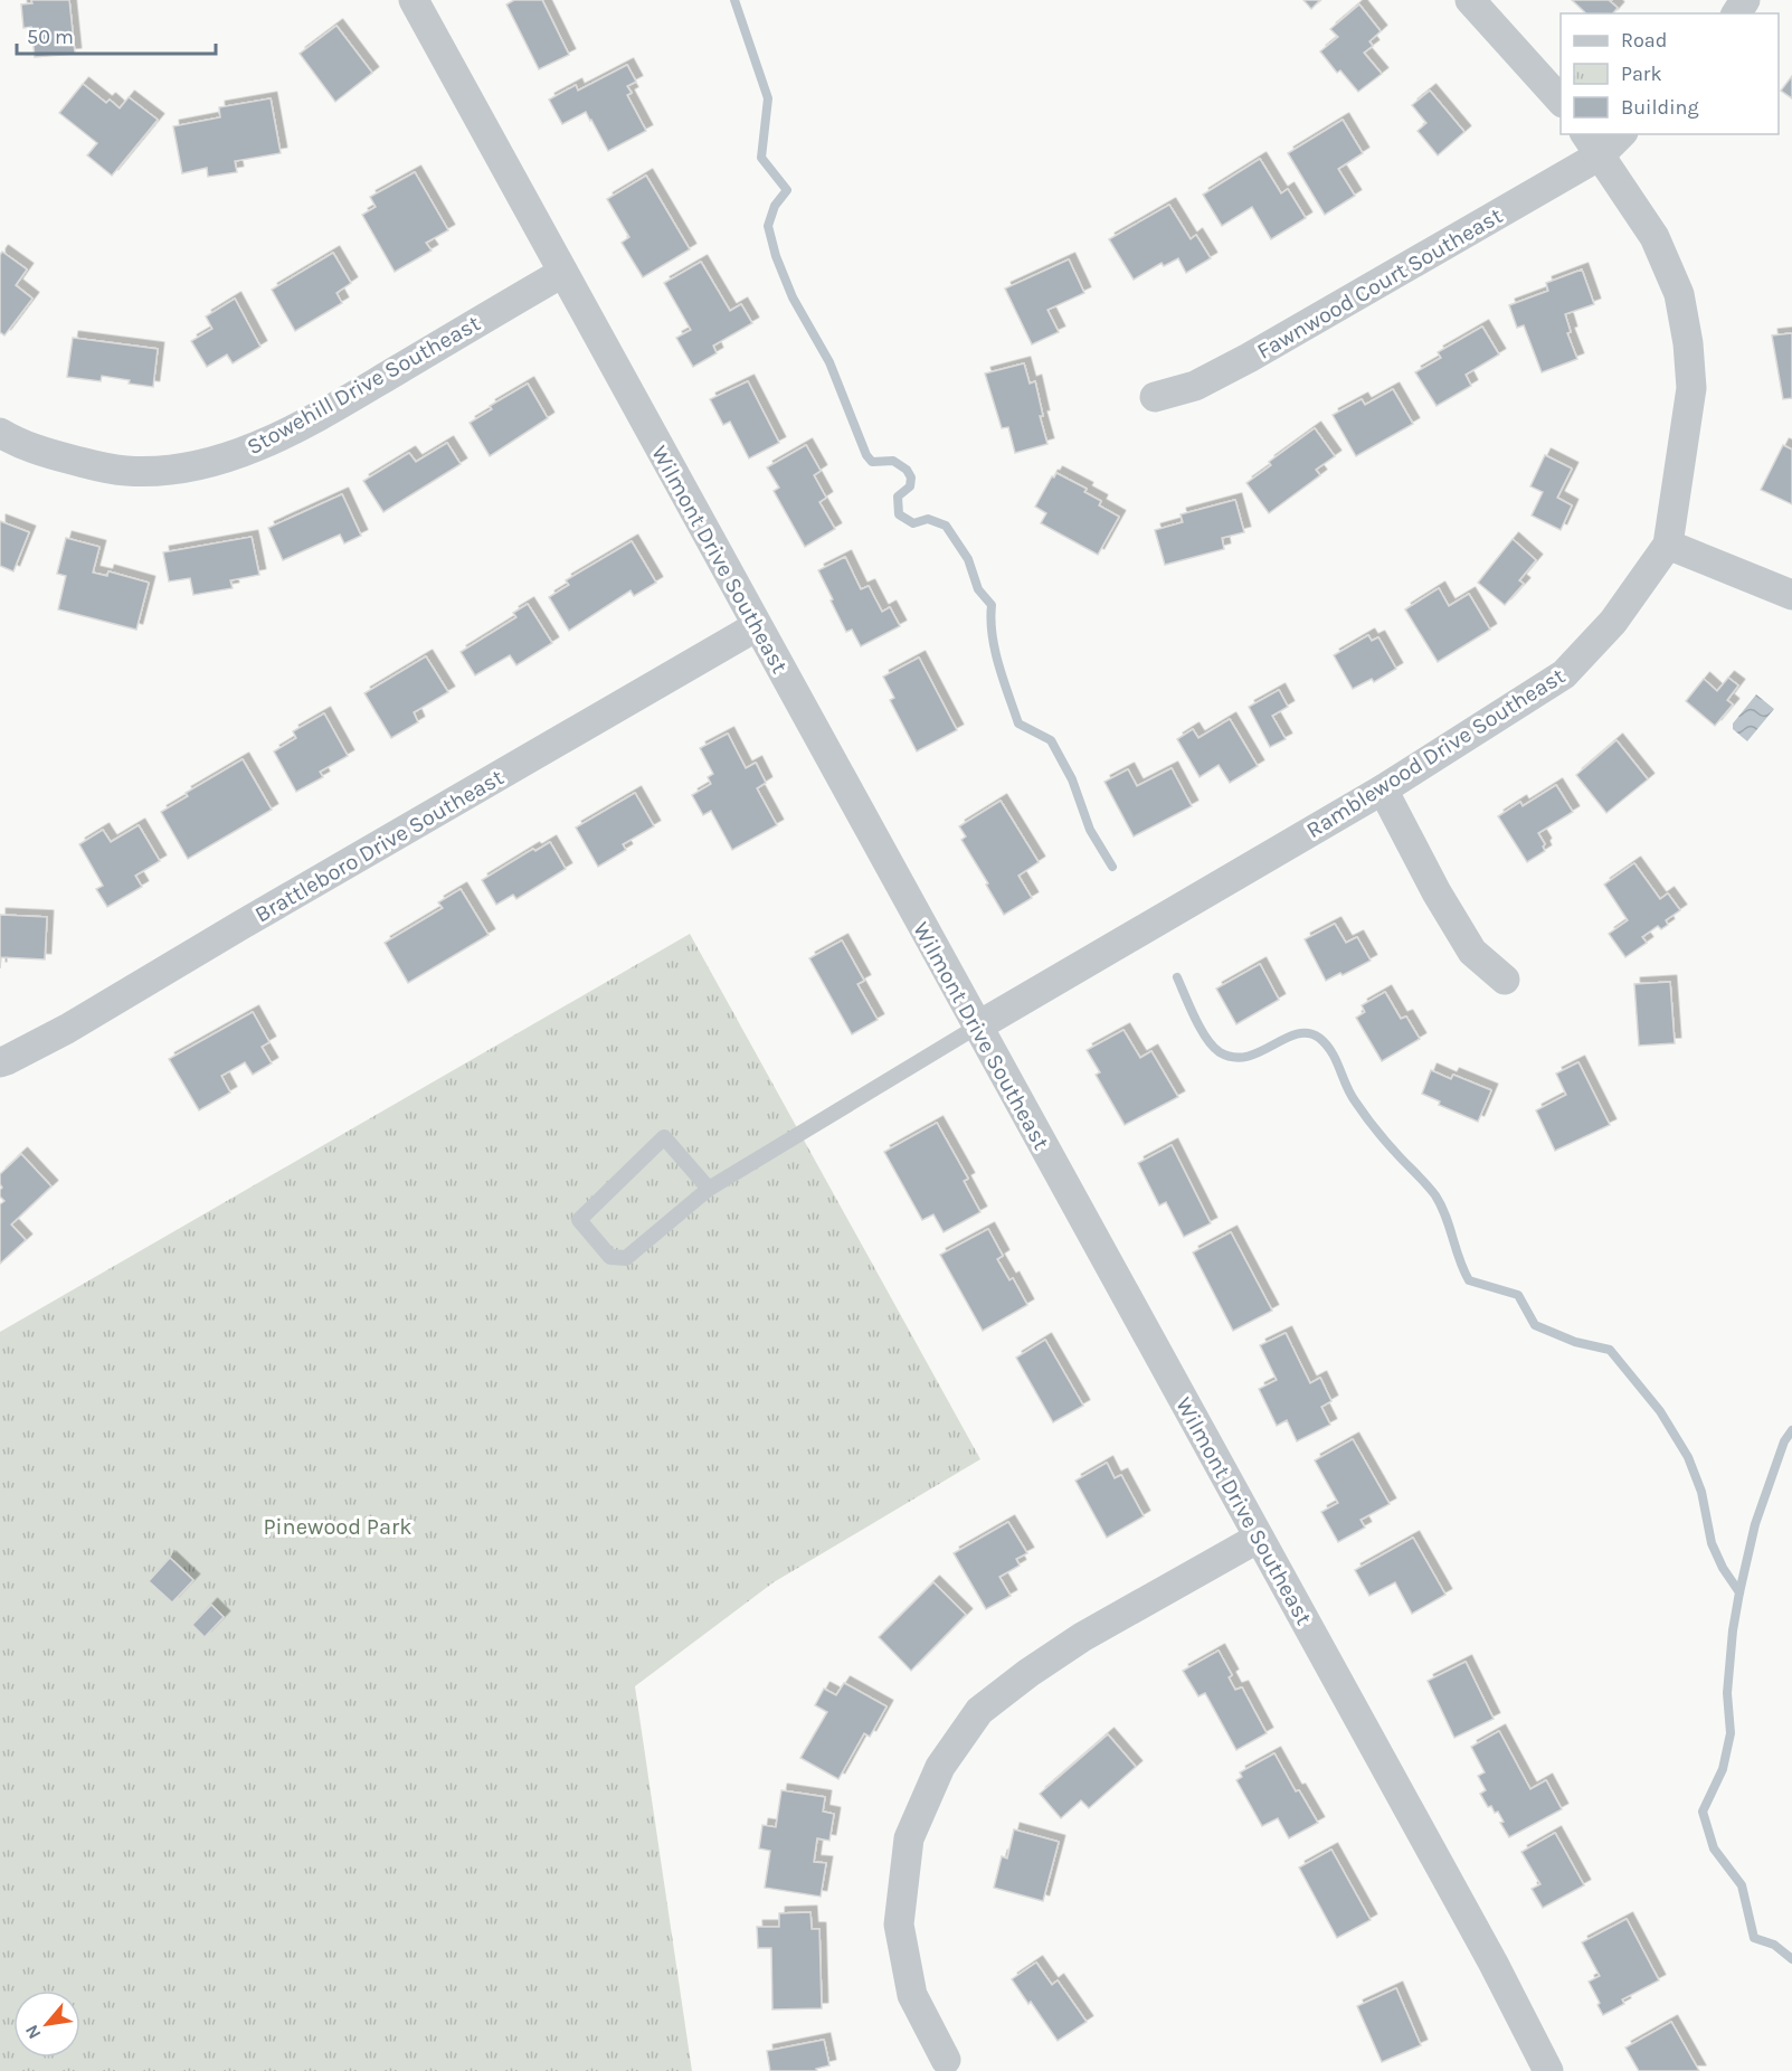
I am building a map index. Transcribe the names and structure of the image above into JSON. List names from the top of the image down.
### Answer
{
  "streets": {
    "street": [
      "Fawnwood Court Southeast",
      "Stowehill Drive Southeast",
      "Wilmont Drive Southeast",
      "Ramblewood Drive Southeast",
      "Brattleboro Drive Southeast"
    ]
  },
  "crossings": [
    ["Fawnwood Court Southeast", "Ramblewood Drive Southeast"],
    ["Stowehill Drive Southeast", "Wilmont Drive Southeast"],
    ["Wilmont Drive Southeast", "Ramblewood Drive Southeast"],
    ["Wilmont Drive Southeast", "Brattleboro Drive Southeast"]
  ],
  "parks": ["Pinewood Park"],
  "legend": ["Road", "Park", "Building"],
  "scale_bar": "50 m",
  "north": "bottom left"
}
